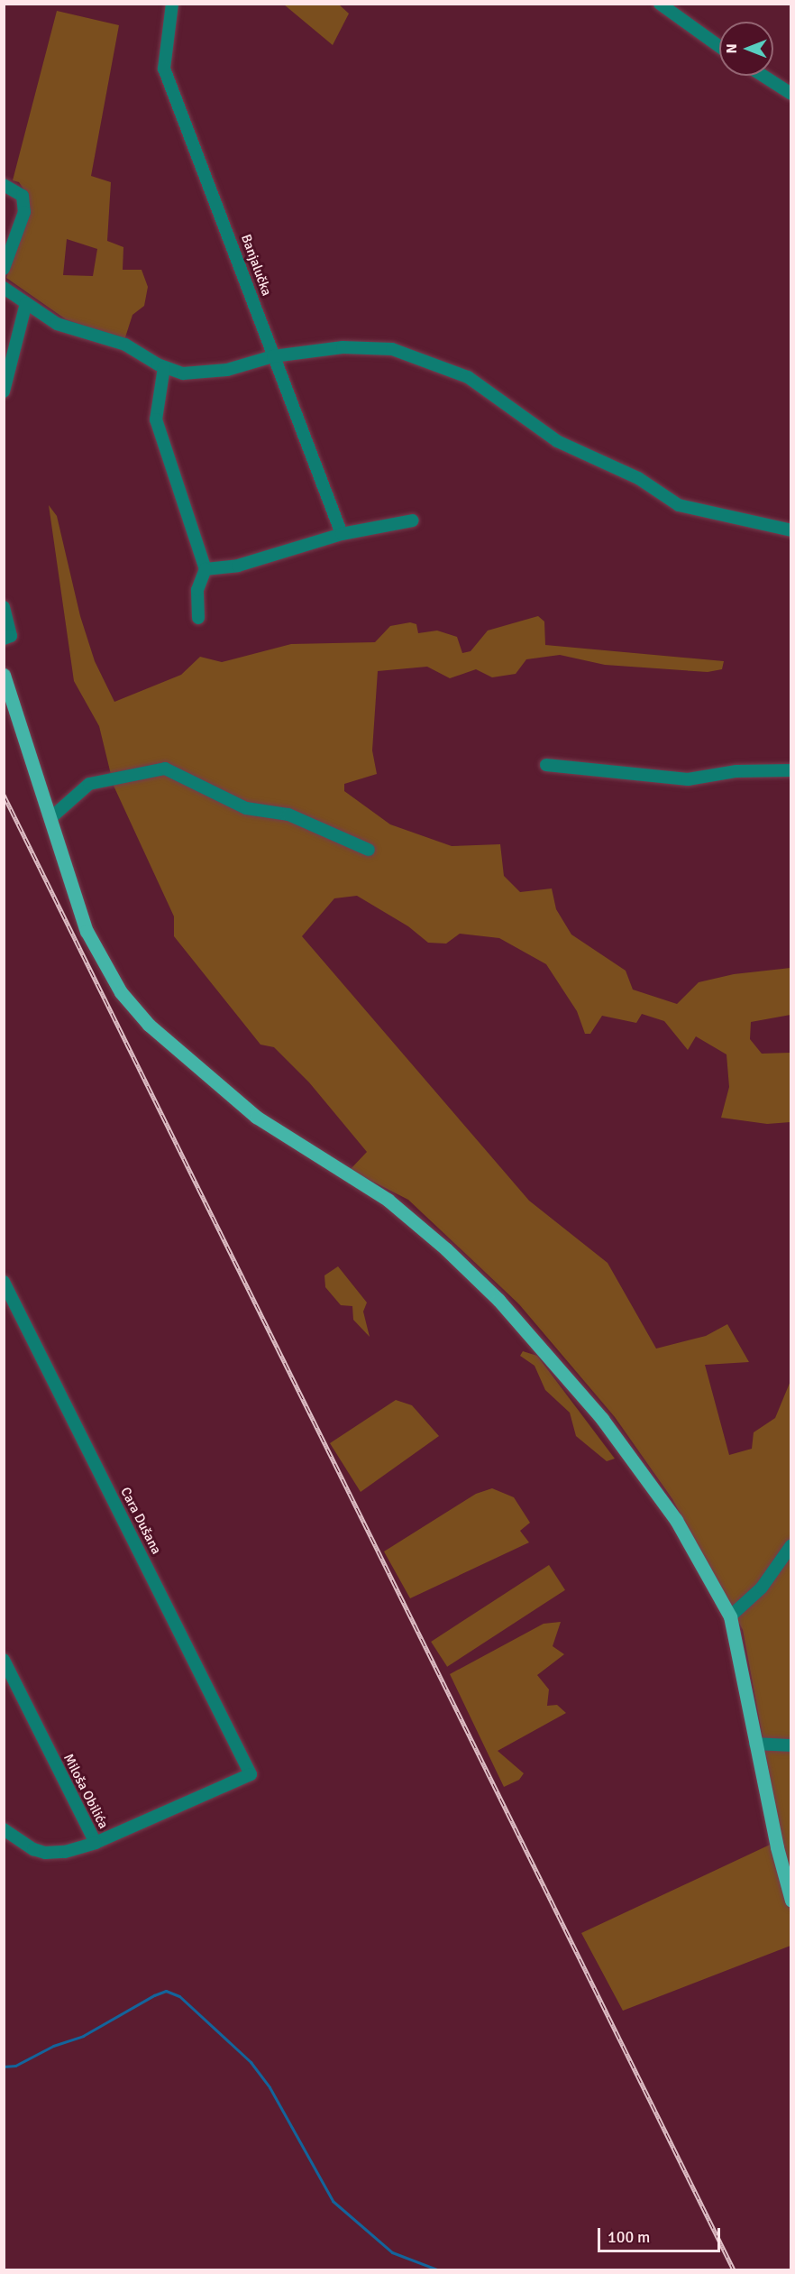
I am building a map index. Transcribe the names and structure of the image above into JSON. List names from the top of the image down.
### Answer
{
  "streets": {
    "street": ["Banjalučka", "Cara Dušana", "Miloša Obilića"]
  },
  "crossings": [
    ["Cara Dušana", "Miloša Obilića"]
  ],
  "scale_bar": "100 m",
  "north": "left"
}
